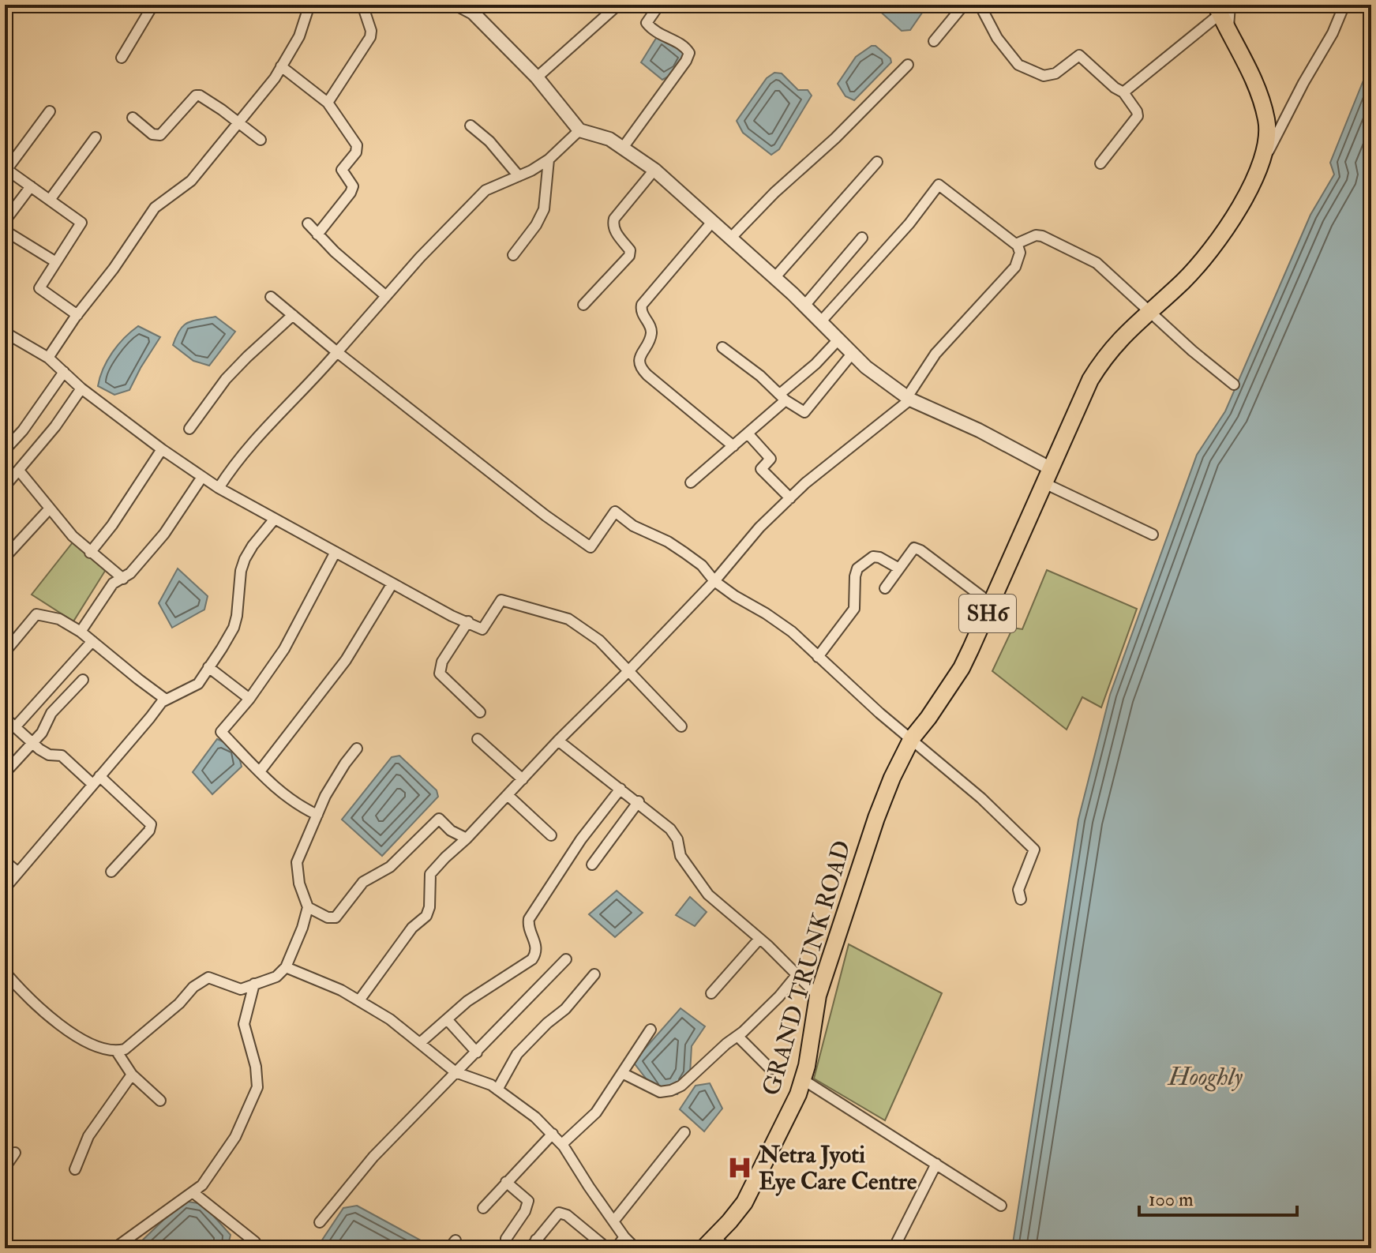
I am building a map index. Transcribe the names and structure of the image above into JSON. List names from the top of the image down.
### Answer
{
  "streets": {
    "main road": ["SH6", "GRAND TRUNK ROAD"]
  },
  "water": ["Hooghly"],
  "places": {
    "hospital": ["Netra Jyoti Eye Care Centre"]
  },
  "scale_bar": "100 m"
}
